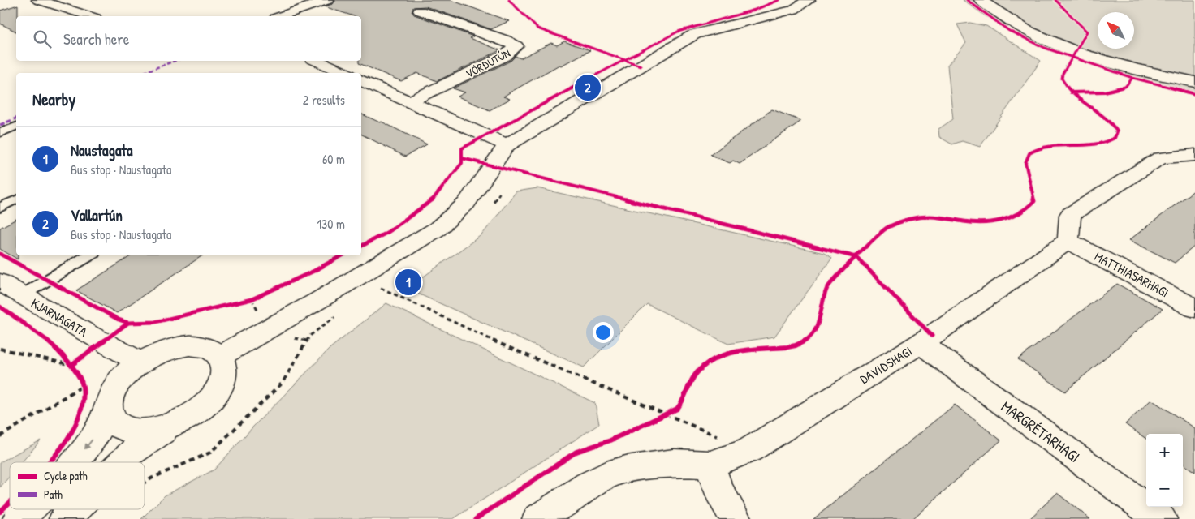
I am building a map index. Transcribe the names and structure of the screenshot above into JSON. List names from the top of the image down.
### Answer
{
  "streets": {
    "street": [
      "VÖRÐUTÚN",
      "MATTHIASARHAGI",
      "KJARNAGATA",
      "DAVIÐSHAGI",
      "MARGRÉTARHAGI"
    ]
  },
  "crossings": [
    ["MATTHIASARHAGI", "DAVIÐSHAGI"],
    ["DAVIÐSHAGI", "MARGRÉTARHAGI"]
  ],
  "legend": ["Cycle path", "Path"],
  "north": "top left",
  "page": {
    "search": "Search here",
    "pins": ["2", "1"],
    "heading": ["Nearby", "2 results"],
    "list": [
      {
        "mark": "1",
        "name": "Naustagata",
        "note": "Bus stop · Naustagata",
        "value": "60 m"
      },
      {
        "mark": "2",
        "name": "Vallartún",
        "note": "Bus stop · Naustagata",
        "value": "130 m"
      }
    ],
    "map_buttons": ["+", "−"]
  }
}
